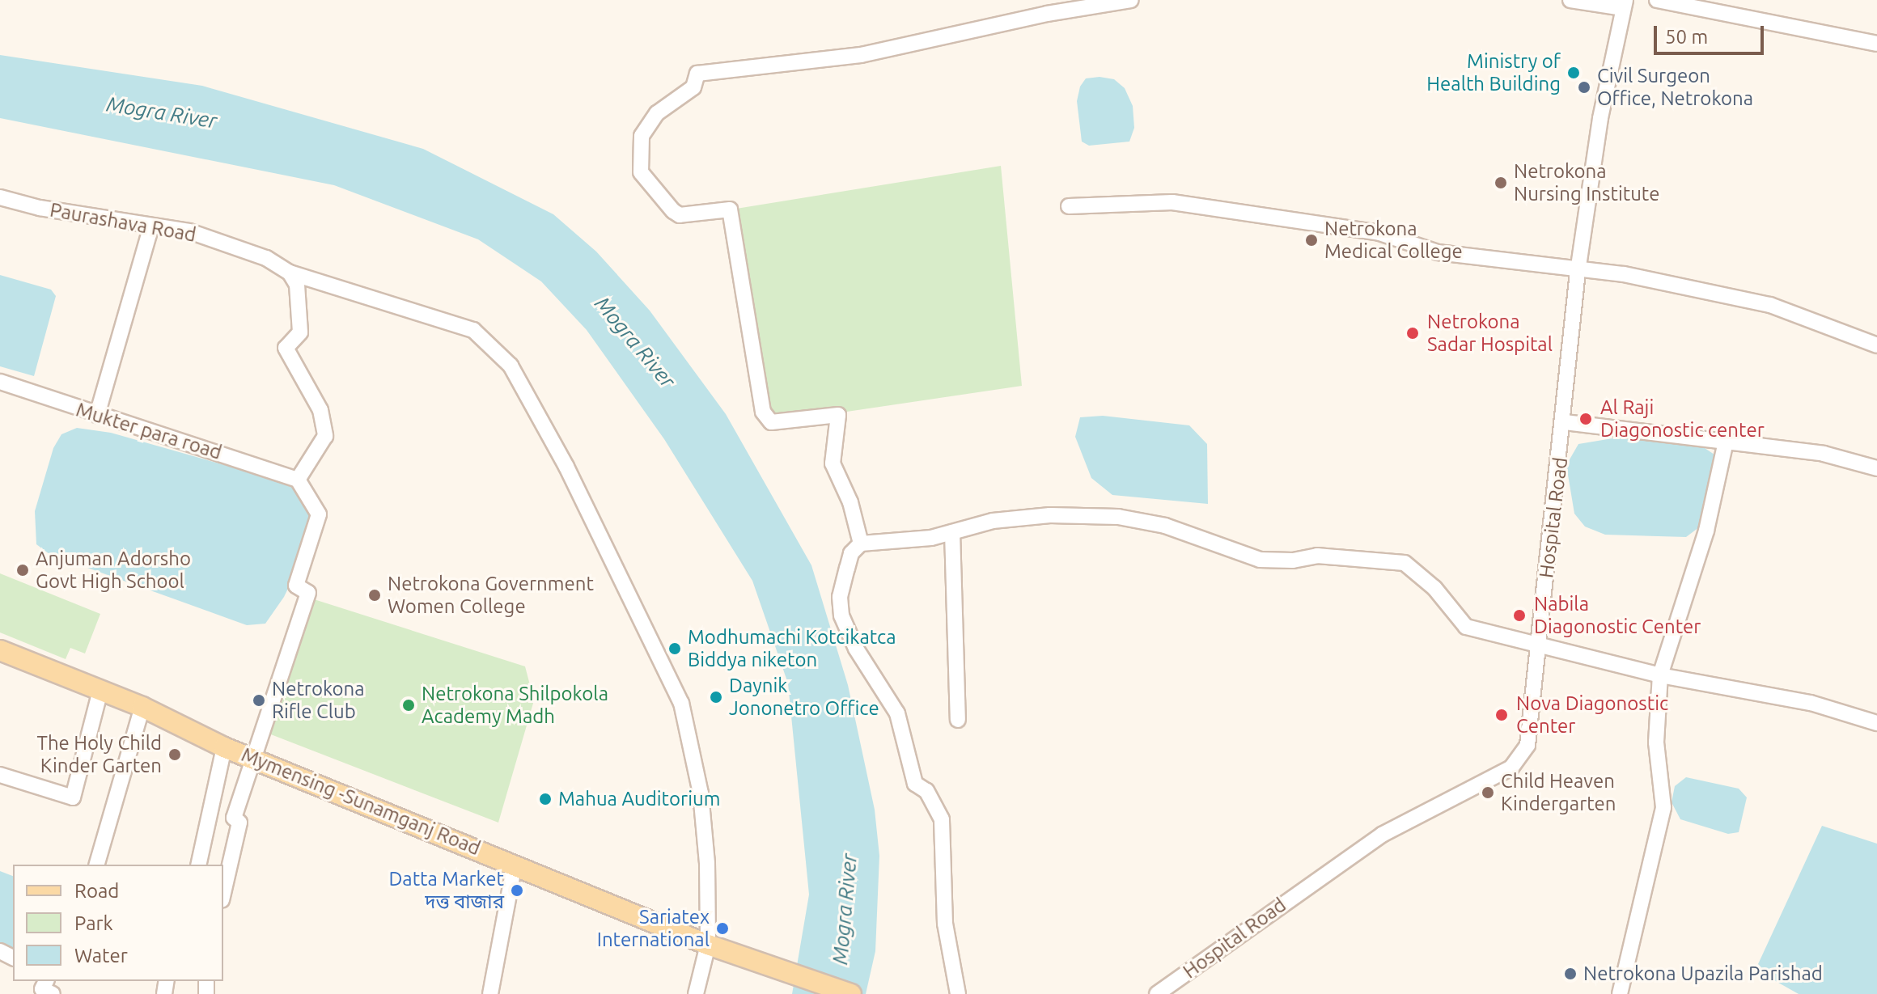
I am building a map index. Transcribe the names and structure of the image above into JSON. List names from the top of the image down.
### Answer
{
  "streets": {
    "main road": ["Mymensing -Sunamganj Road"],
    "street": ["Paurashava Road", "Mukter para road", "Hospital Road"]
  },
  "crossings": [
    ["Paurashava Road", "Mymensing -Sunamganj Road"]
  ],
  "water": ["Mogra River"],
  "places": [
    "Ministry of Health Building",
    "Civil Surgeon Office, Netrokona",
    "Netrokona Nursing Institute",
    "Netrokona Medical College",
    "Netrokona Sadar Hospital",
    "Al Raji Diagonostic center",
    "Anjuman Adorsho Govt High School",
    "Netrokona Government Women College",
    "Nabila Diagonostic Center",
    "Modhumachi Kotcikatca Biddya niketon",
    "Daynik Jononetro Office",
    "Netrokona Rifle Club",
    "Netrokona Shilpokola Academy Madh",
    "Nova Diagonostic Center",
    "The Holy Child Kinder Garten",
    "Child Heaven Kindergarten",
    "Mahua Auditorium",
    "Datta Market দত্ত বাজার",
    "Sariatex International",
    "Netrokona Upazila Parishad"
  ],
  "legend": ["Road", "Park", "Water"],
  "scale_bar": "50 m"
}
